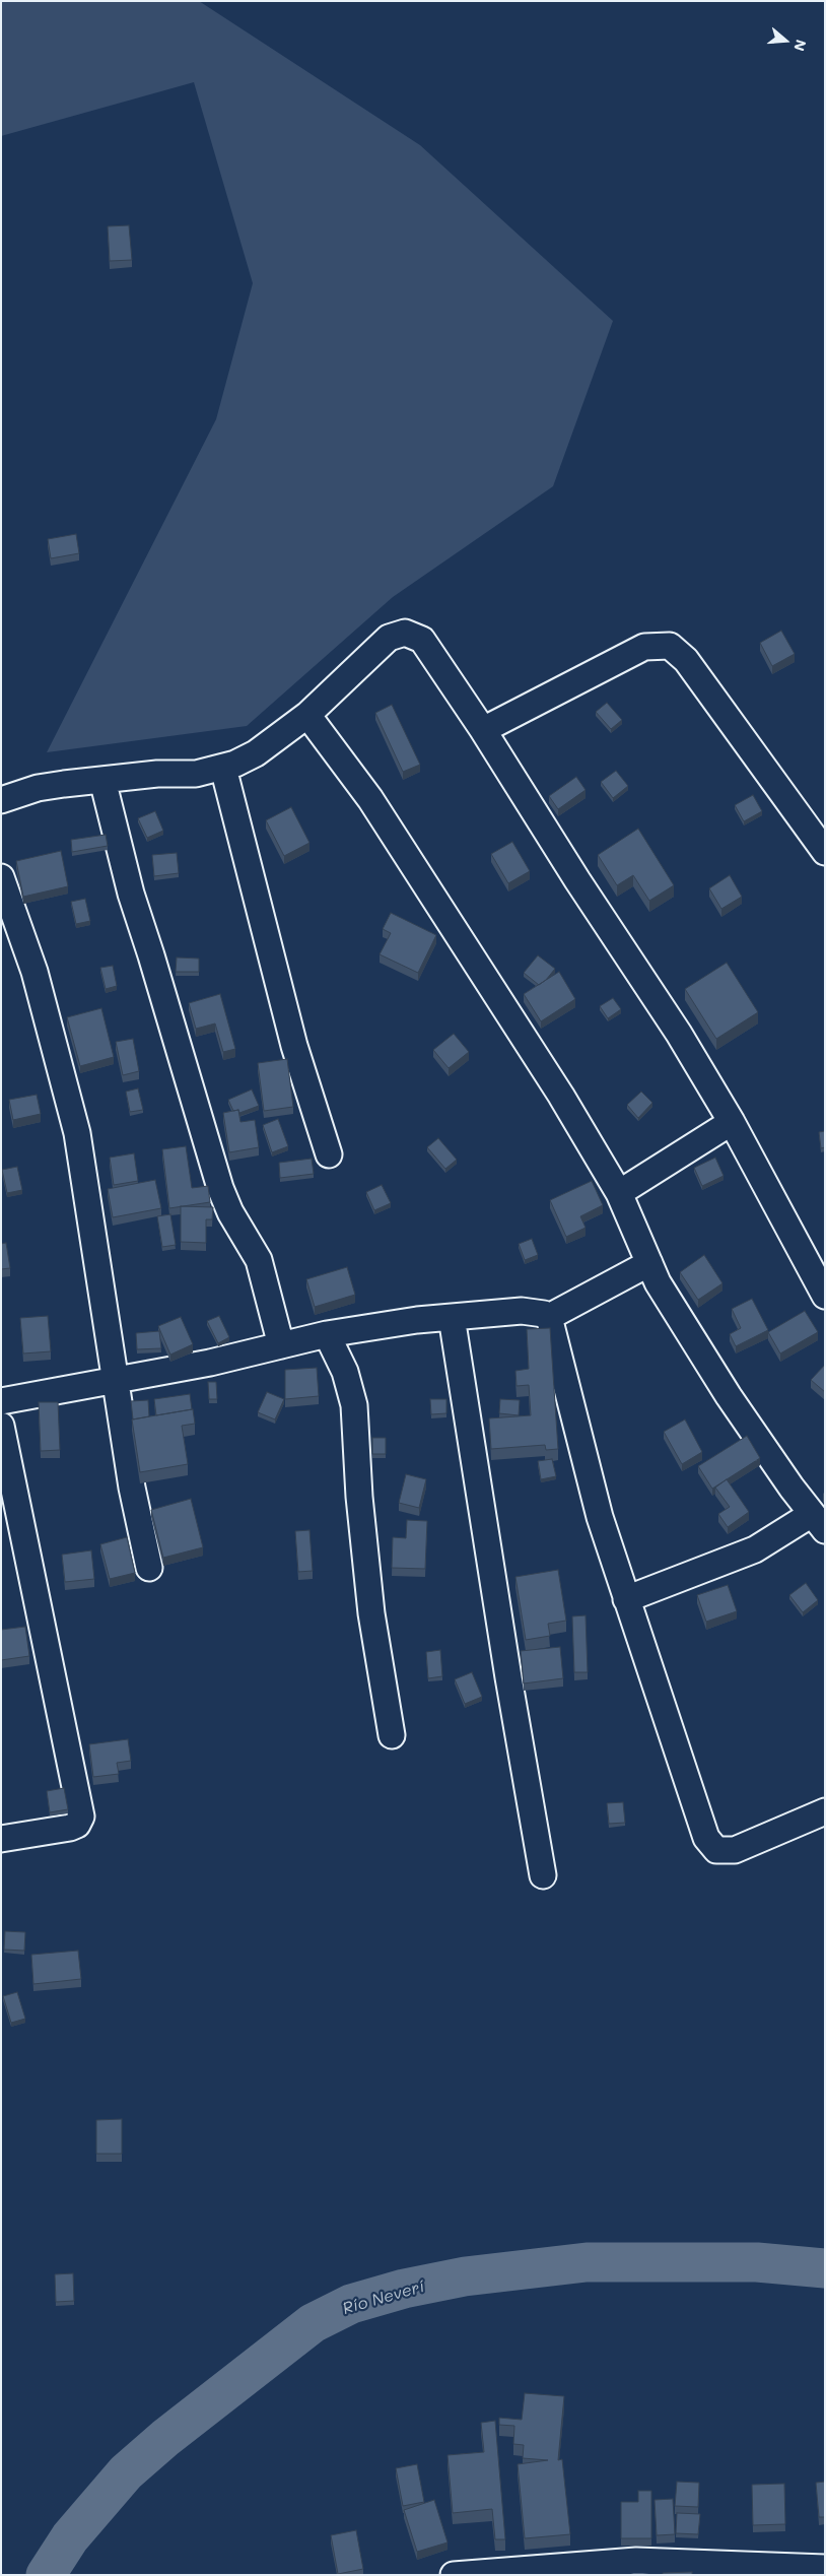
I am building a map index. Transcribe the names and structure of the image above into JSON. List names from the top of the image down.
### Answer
{
  "water": ["Río Neverí"],
  "north": "right"
}
